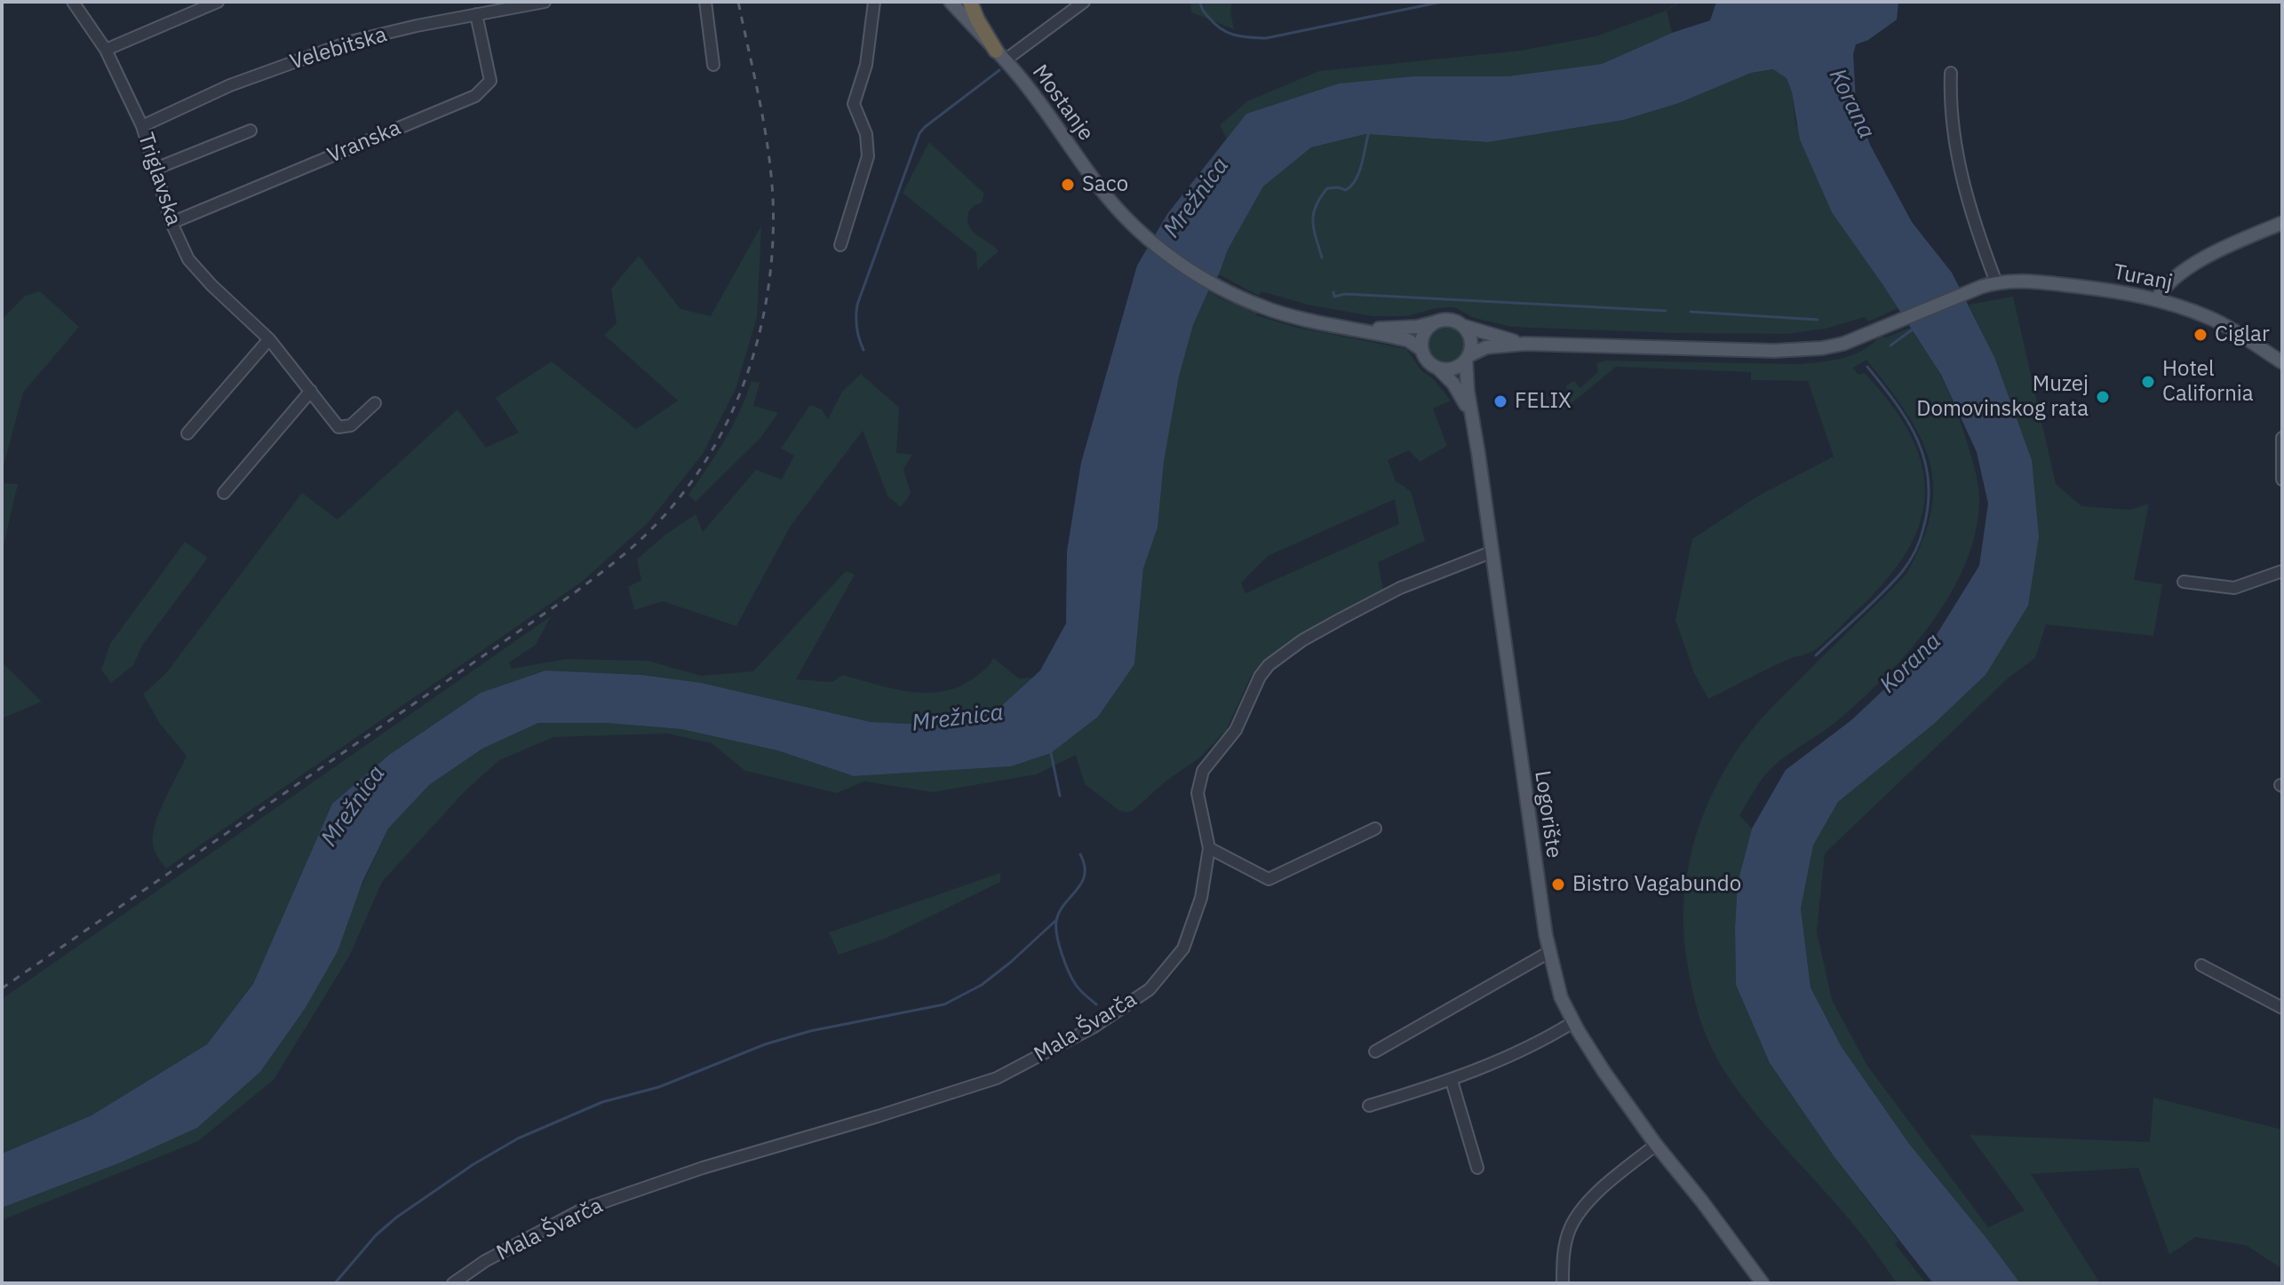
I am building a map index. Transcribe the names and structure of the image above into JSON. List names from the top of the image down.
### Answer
{
  "streets": {
    "main road": ["Mostanje", "Turanj", "Logorište"],
    "street": [
      "Velebitska",
      "Vranska",
      "Triglavska",
      "Mala Švarča"
    ]
  },
  "crossings": [
    ["Velebitska", "Vranska"],
    ["Velebitska", "Triglavska"],
    ["Vranska", "Triglavska"],
    ["Logorište", "Mala Švarča"]
  ],
  "water": ["Korana", "Mrežnica"],
  "places": [
    "Saco",
    "Ciglar",
    "Hotel California",
    "Muzej Domovinskog rata",
    "FELIX",
    "Bistro Vagabundo"
  ]
}
